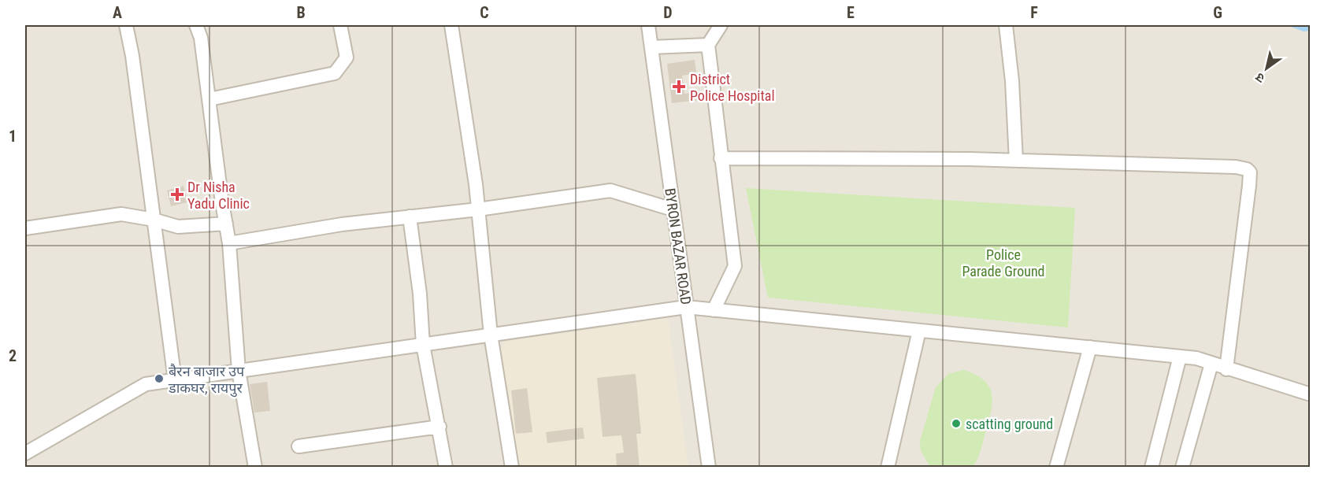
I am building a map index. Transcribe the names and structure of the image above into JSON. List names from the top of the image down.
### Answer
{
  "streets": {
    "street": ["BYRON BAZAR ROAD"]
  },
  "parks": ["Police Parade Ground"],
  "places": {
    "health": ["District Police Hospital", "Dr Nisha Yadu Clinic"],
    "other": ["बैरन बाजार उप डाकघर, रायपुर", "scatting ground"]
  },
  "north": "bottom left",
  "grid": {
    "columns": [
      "A",
      "B",
      "C",
      "D",
      "E",
      "F",
      "G"
    ],
    "rows": ["1", "2"]
  }
}
